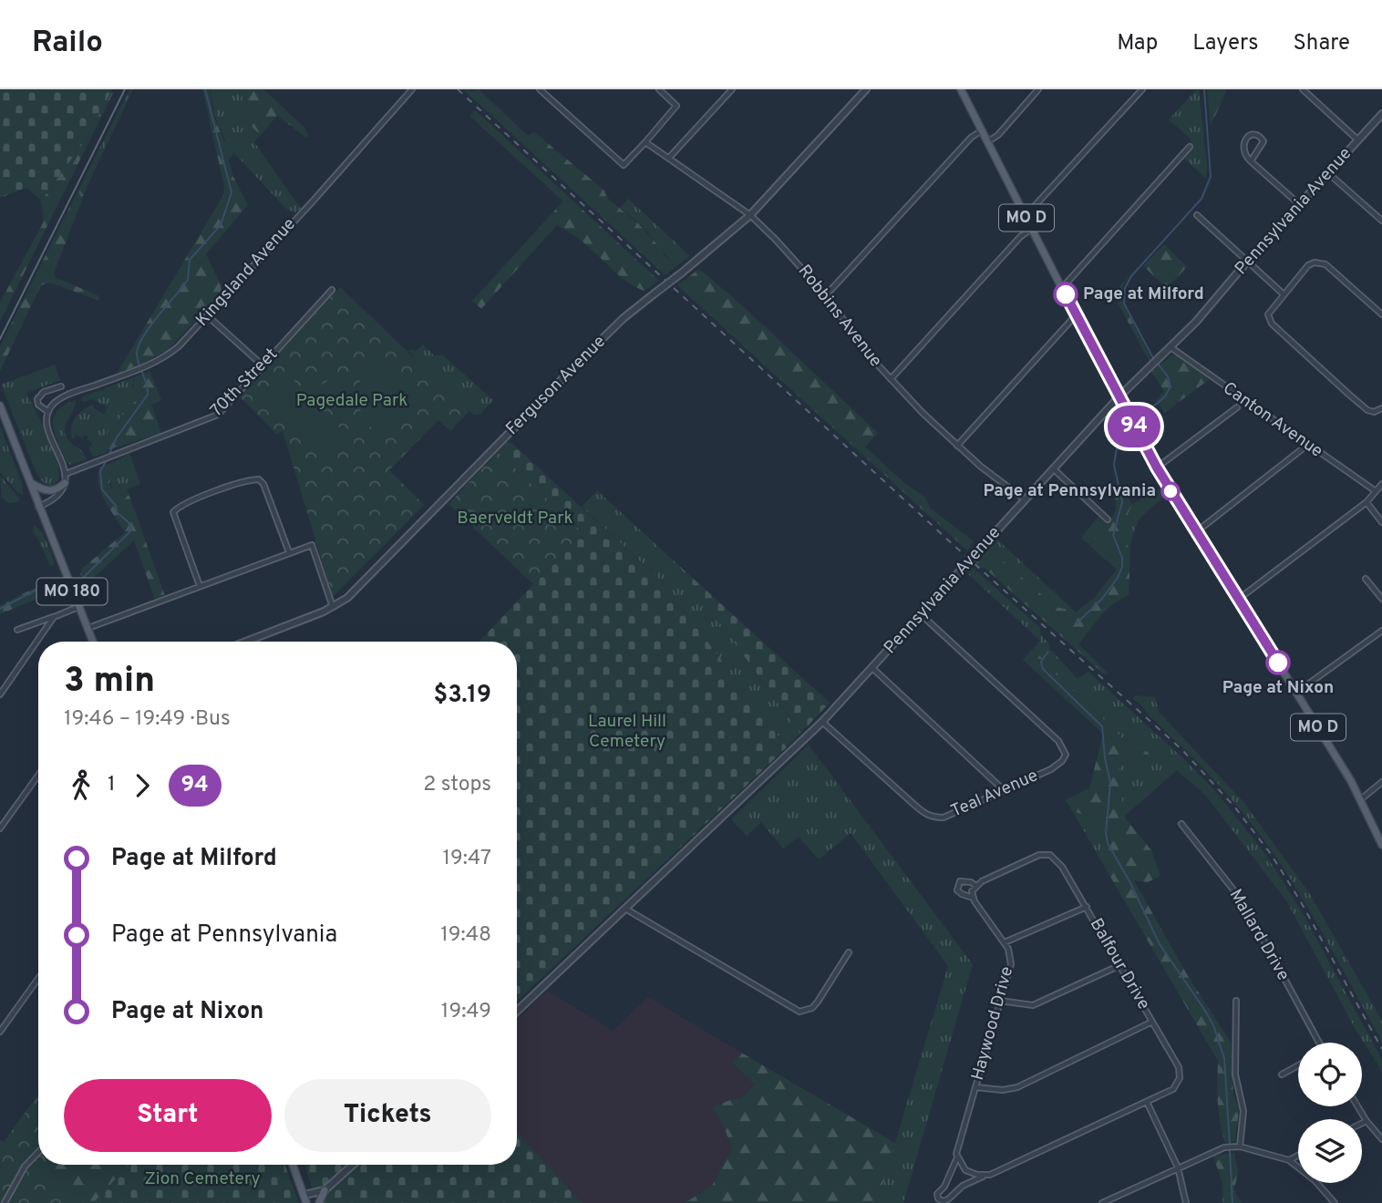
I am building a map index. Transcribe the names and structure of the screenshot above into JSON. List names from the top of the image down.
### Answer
{
  "streets": {
    "main road": ["MO D", "MO 180"],
    "street": [
      "Pennsylvania Avenue",
      "Kingsland Avenue",
      "Robbins Avenue",
      "70th Street",
      "Ferguson Avenue",
      "Canton Avenue",
      "Teal Avenue",
      "Mallard Drive",
      "Balfour Drive",
      "Haywood Drive"
    ]
  },
  "crossings": [
    ["Pennsylvania Avenue", "MO D"],
    ["Pennsylvania Avenue", "Robbins Avenue"],
    ["Pennsylvania Avenue", "Canton Avenue"],
    ["Pennsylvania Avenue", "Teal Avenue"],
    ["Robbins Avenue", "Ferguson Avenue"],
    ["Balfour Drive", "Haywood Drive"]
  ],
  "parks": [
    "Pagedale Park",
    "Baerveldt Park",
    "Laurel Hill Cemetery",
    "Zion Cemetery"
  ],
  "places": ["Page at Milford", "Page at Pennsylvania", "Page at Nixon"],
  "lines": ["bus line 94"],
  "page": {
    "header": "Railo",
    "nav": ["Map", "Layers", "Share"],
    "on_map": "94",
    "heading": ["3 min", "19:46 – 19:49 · Bus", "$3.19"],
    "legs": ["1", "94", "2 stops"],
    "list": [
      {
        "name": "Page at Milford",
        "value": "19:47"
      },
      {
        "name": "Page at Pennsylvania",
        "value": "19:48"
      },
      {
        "name": "Page at Nixon",
        "value": "19:49"
      }
    ],
    "buttons": ["Start", "Tickets"]
  }
}
